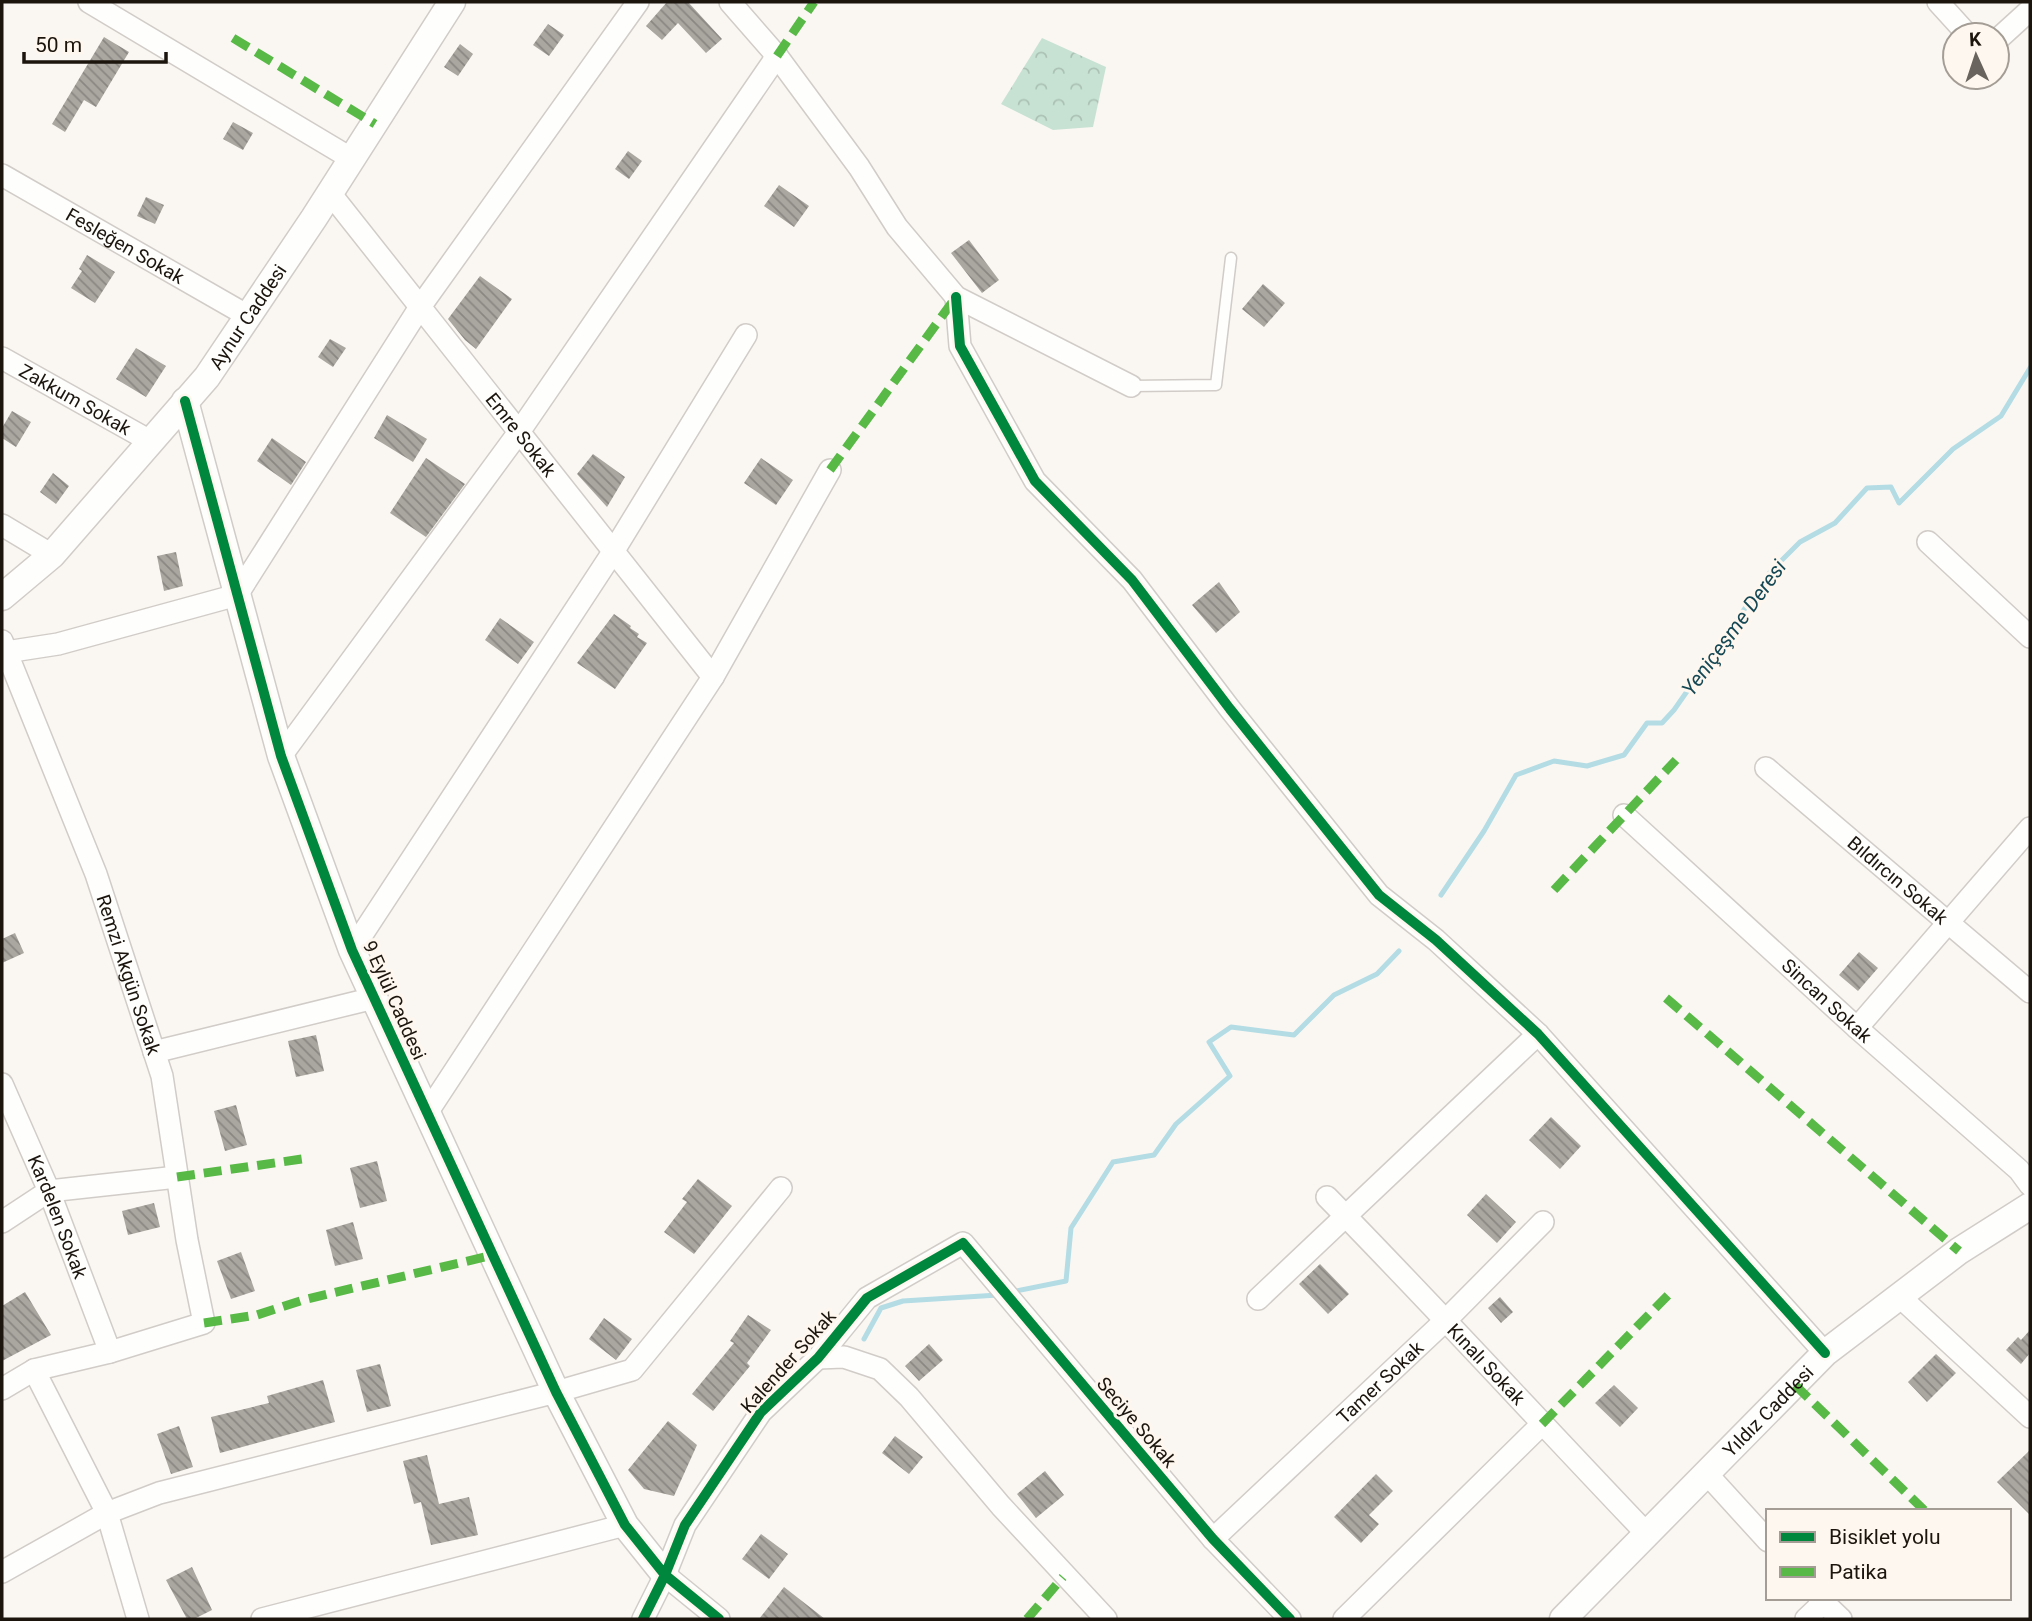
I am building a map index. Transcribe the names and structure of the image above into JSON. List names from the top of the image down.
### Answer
{
  "streets": {
    "street": [
      "Fesleğen Sokak",
      "Aynur Caddesi",
      "Zakkum Sokak",
      "Emre Sokak",
      "Bıldırcın Sokak",
      "Remzi Akgün Sokak",
      "9 Eylül Caddesi",
      "Sincan Sokak",
      "Kardelen Sokak",
      "Kalender Sokak",
      "Kınalı Sokak",
      "Tamer Sokak",
      "Yıldız Caddesi",
      "Seciye Sokak"
    ]
  },
  "crossings": [
    ["Fesleğen Sokak", "Aynur Caddesi"],
    ["Aynur Caddesi", "Zakkum Sokak"],
    ["Aynur Caddesi", "Emre Sokak"],
    ["Aynur Caddesi", "9 Eylül Caddesi"],
    ["Remzi Akgün Sokak", "Kardelen Sokak"],
    ["9 Eylül Caddesi", "Kalender Sokak"],
    ["Kalender Sokak", "Seciye Sokak"],
    ["Kınalı Sokak", "Tamer Sokak"],
    ["Kınalı Sokak", "Yıldız Caddesi"],
    ["Tamer Sokak", "Seciye Sokak"]
  ],
  "water": ["Yeniçeşme Deresi"],
  "legend": ["Bisiklet yolu", "Patika"],
  "scale_bar": "50 m",
  "north": "top"
}
